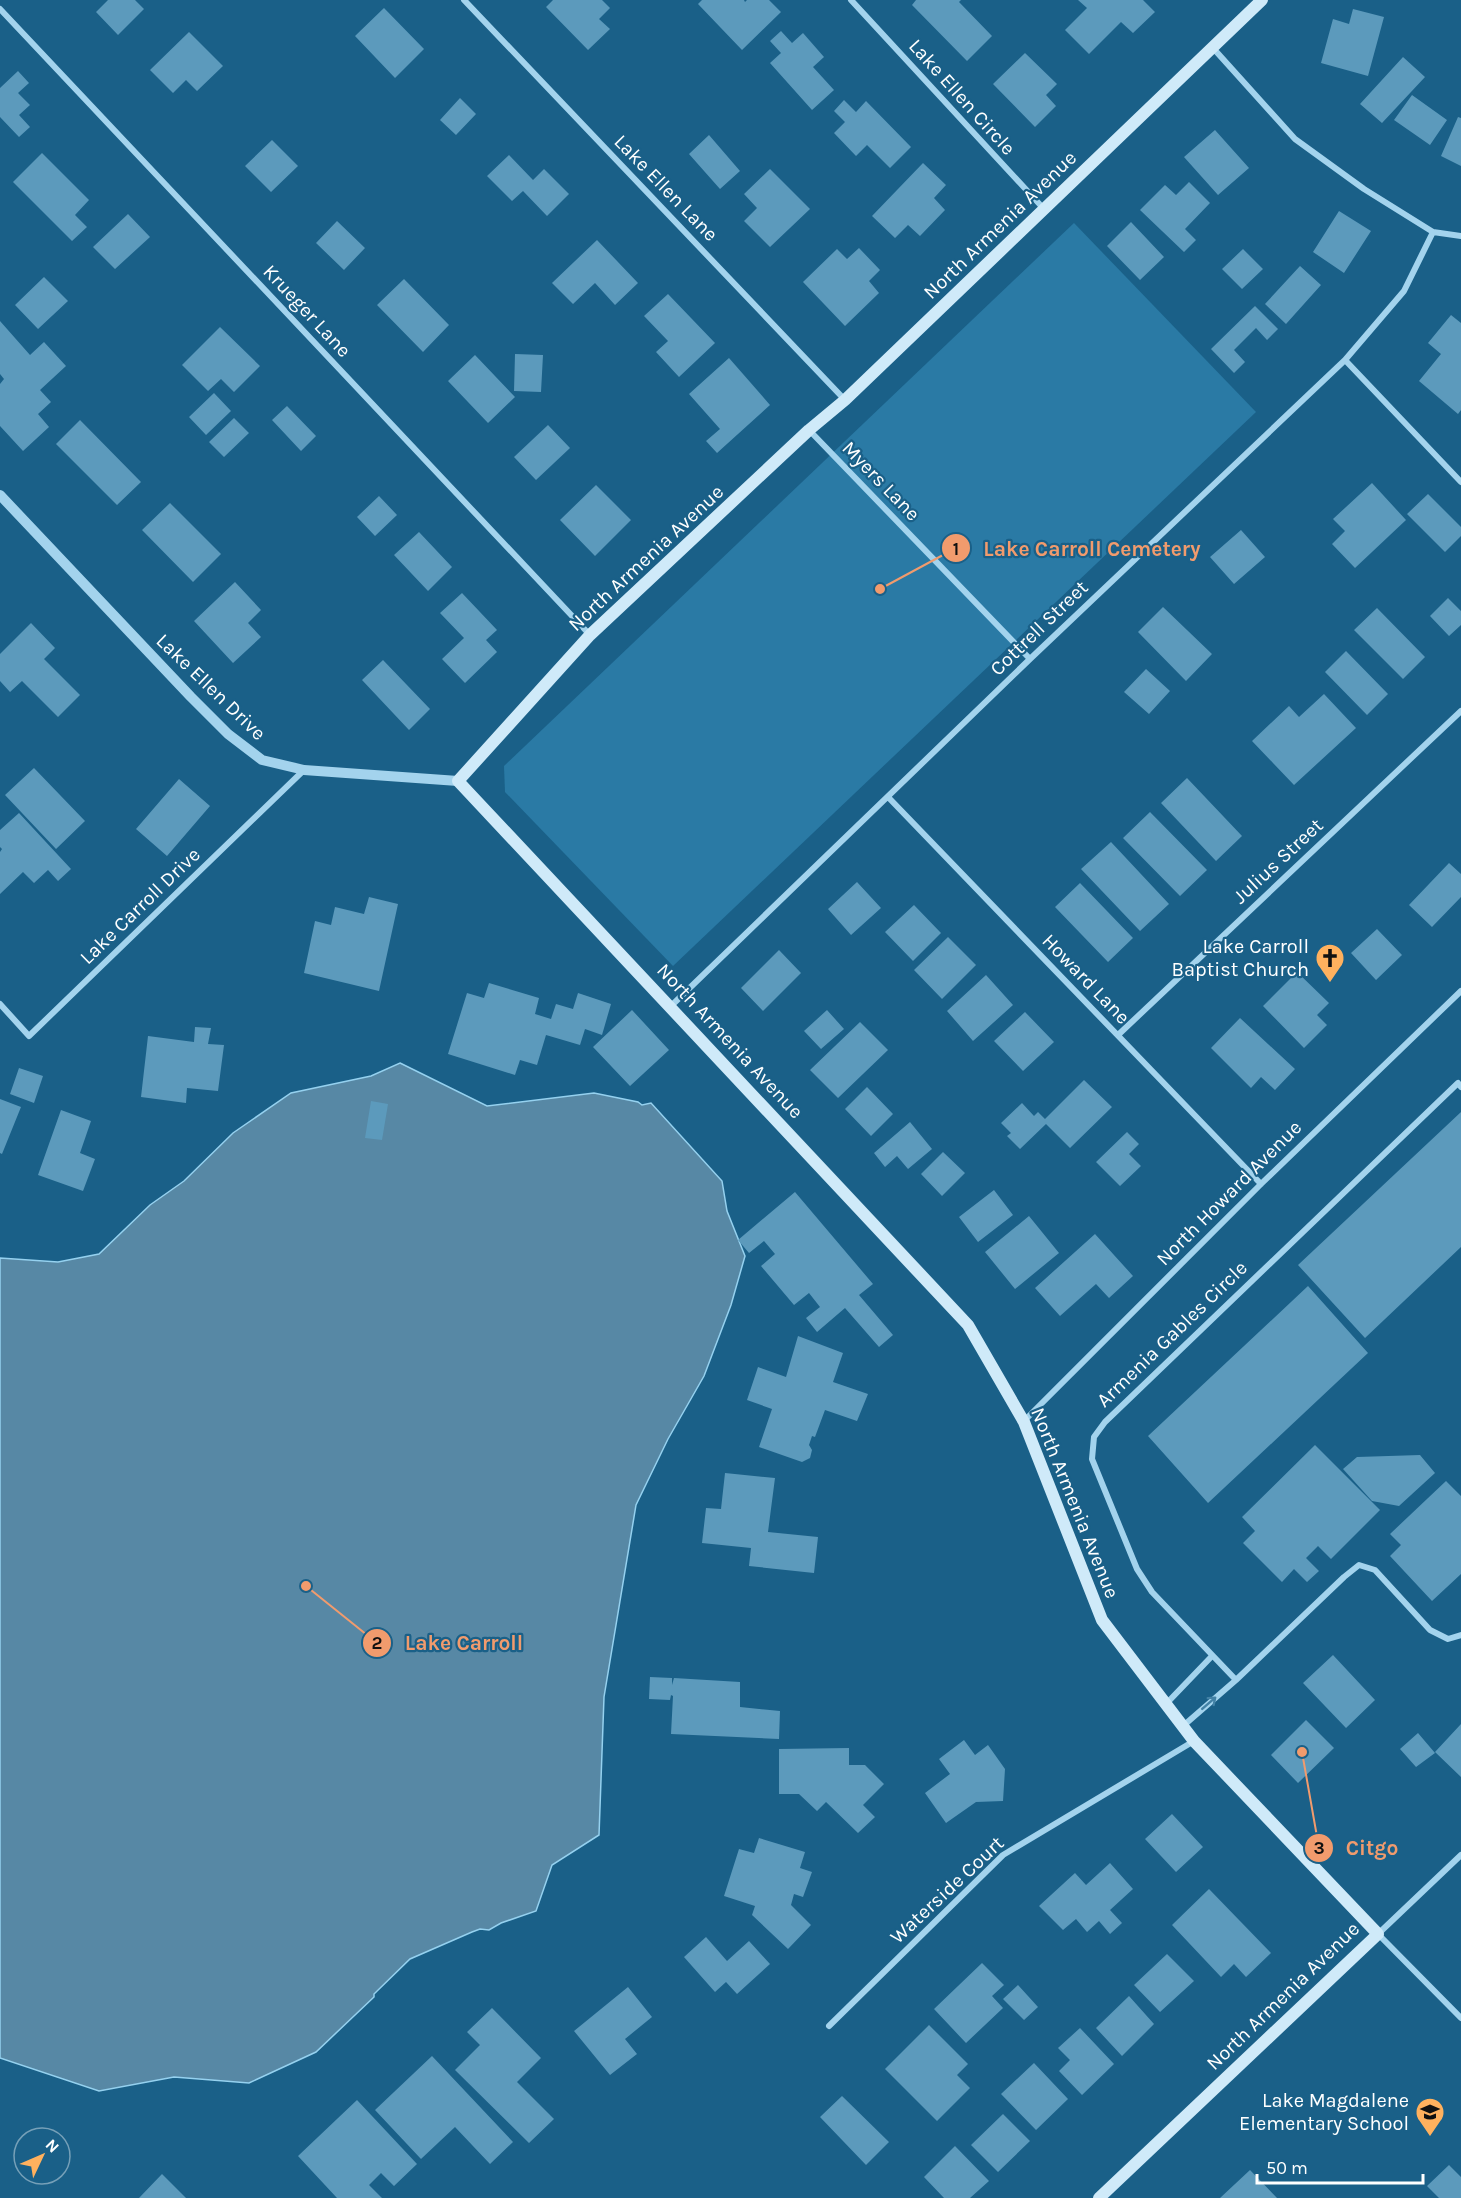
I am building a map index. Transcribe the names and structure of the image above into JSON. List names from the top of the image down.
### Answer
{
  "streets": {
    "main road": ["North Armenia Avenue"],
    "street": [
      "Lake Ellen Circle",
      "Lake Ellen Lane",
      "Krueger Lane",
      "Myers Lane",
      "Cottrell Street",
      "Lake Ellen Drive",
      "Julius Street",
      "Lake Carroll Drive",
      "Howard Lane",
      "North Howard Avenue",
      "Armenia Gables Circle",
      "Waterside Court"
    ]
  },
  "crossings": [
    ["Lake Ellen Circle", "North Armenia Avenue"],
    ["Lake Ellen Lane", "North Armenia Avenue"],
    ["North Armenia Avenue", "Krueger Lane"],
    ["North Armenia Avenue", "Myers Lane"],
    ["North Armenia Avenue", "Cottrell Street"],
    ["North Armenia Avenue", "Lake Ellen Drive"],
    ["North Armenia Avenue", "North Howard Avenue"],
    ["North Armenia Avenue", "Waterside Court"],
    ["Myers Lane", "Cottrell Street"],
    ["Cottrell Street", "Howard Lane"],
    ["Lake Ellen Drive", "Lake Carroll Drive"],
    ["Julius Street", "Howard Lane"],
    ["Howard Lane", "North Howard Avenue"]
  ],
  "places": {
    "other": ["Lake Carroll Cemetery", "Lake Carroll", "Citgo"],
    "church": ["Lake Carroll Baptist Church"],
    "school or university": ["Lake Magdalene Elementary School"]
  },
  "scale_bar": "50 m",
  "north": "top right"
}
